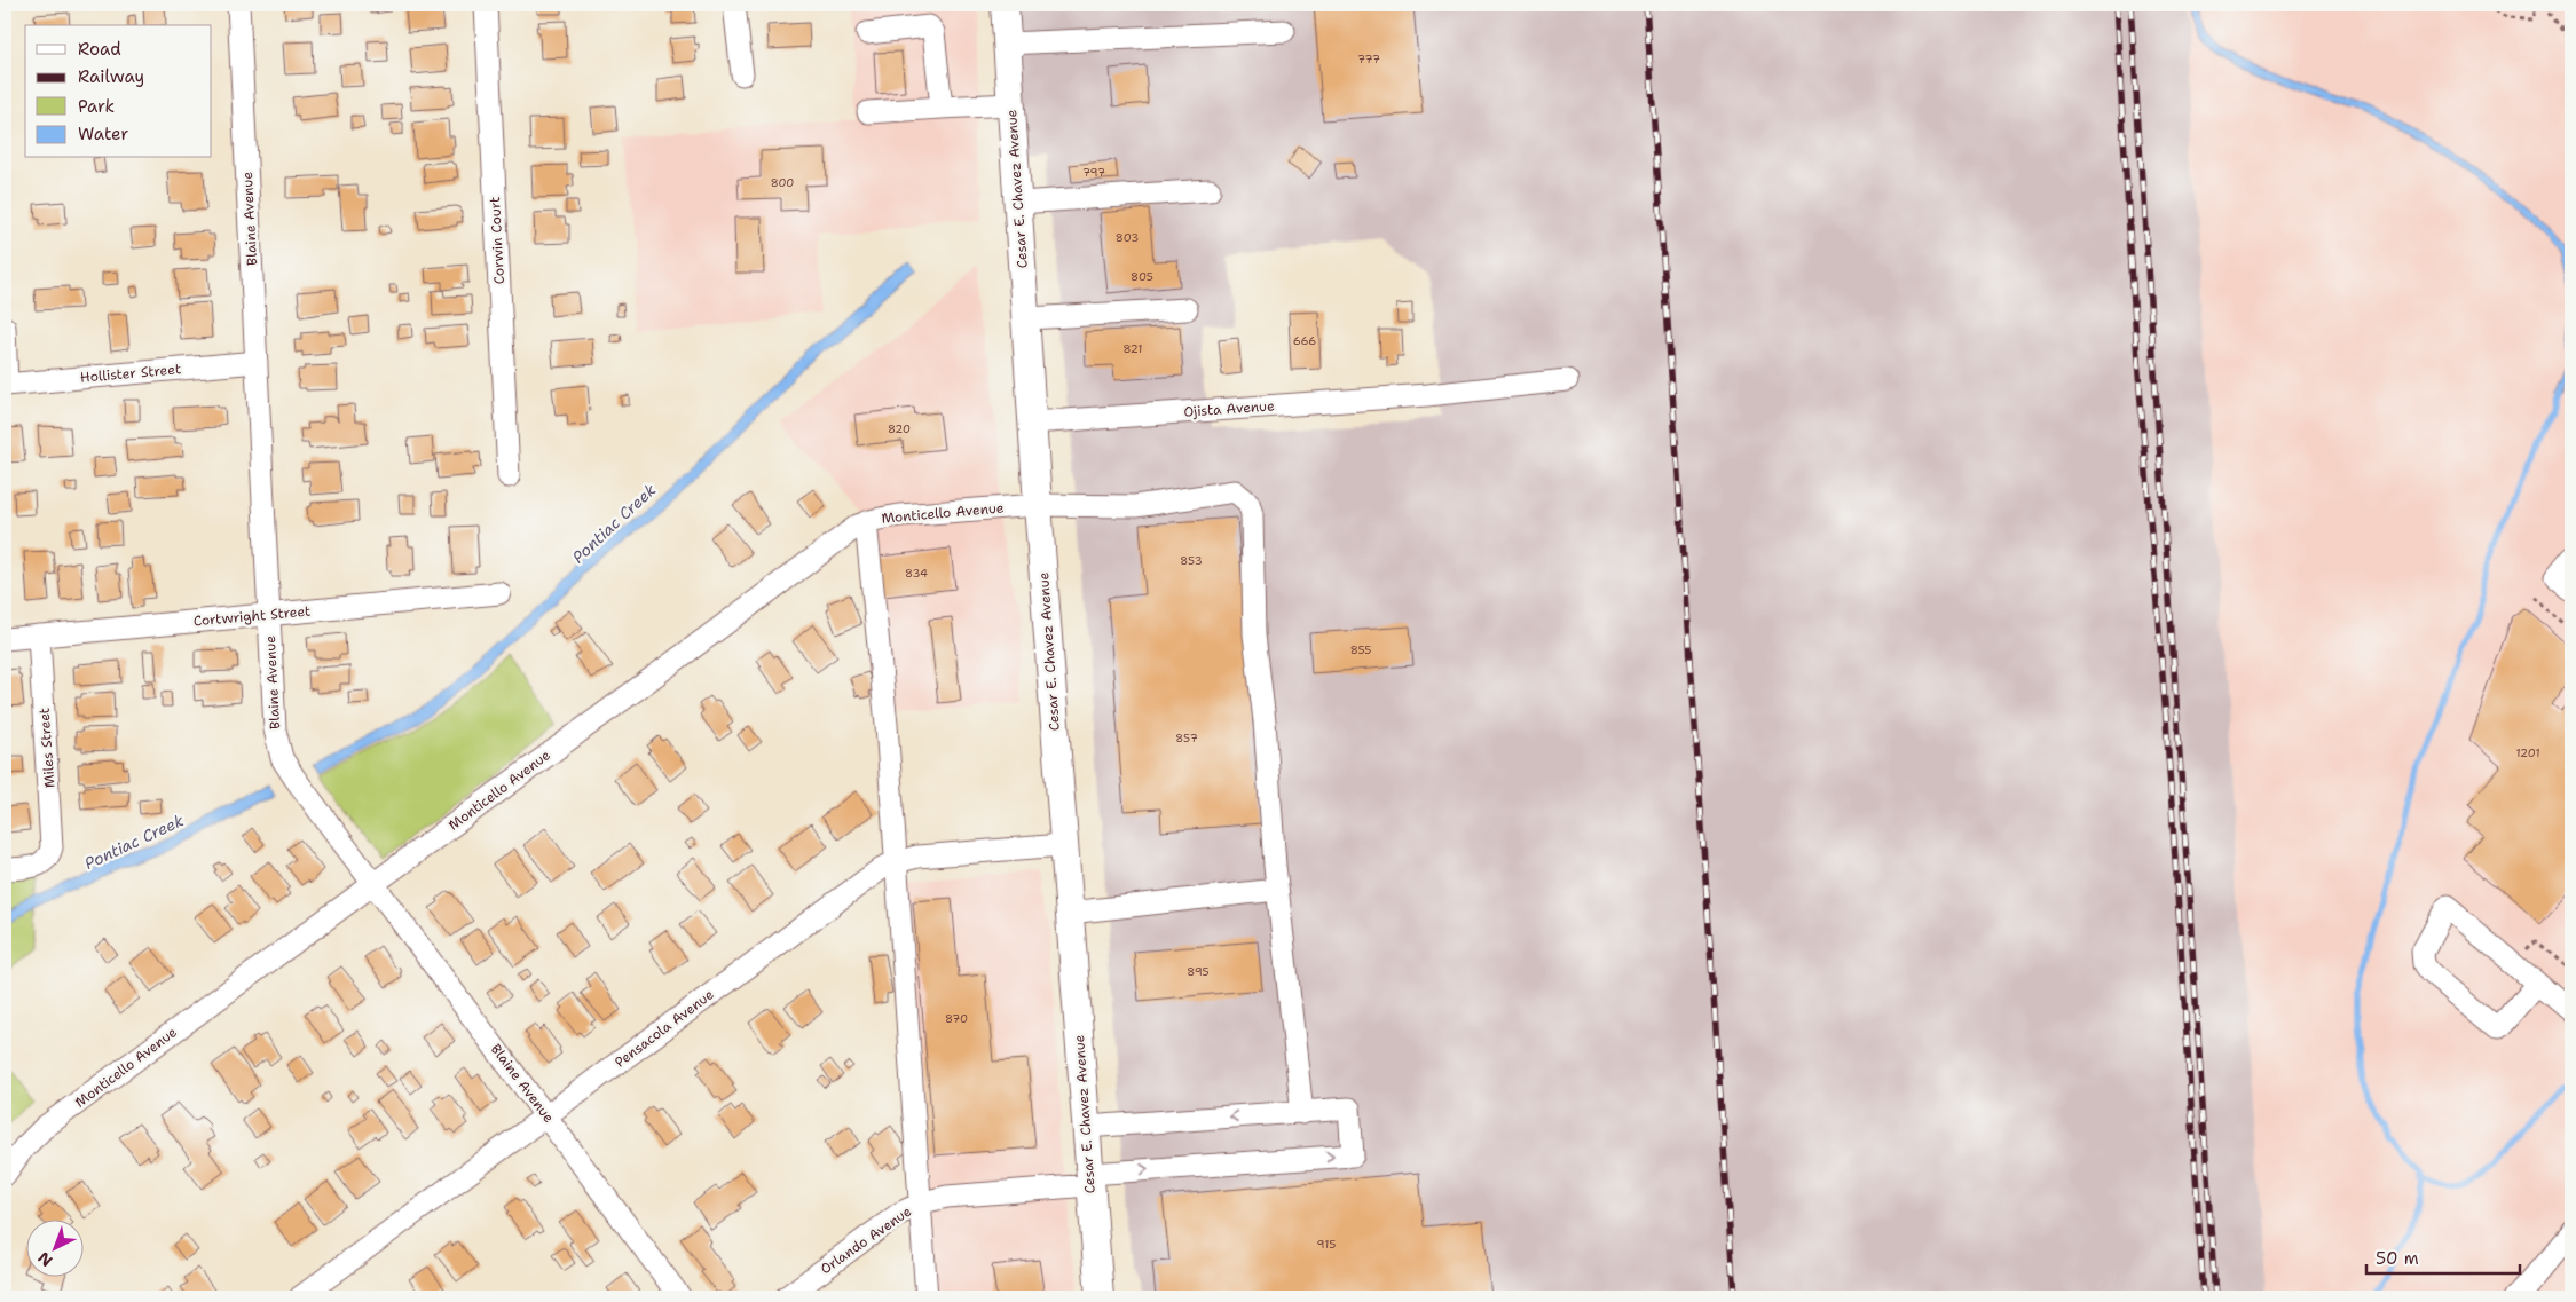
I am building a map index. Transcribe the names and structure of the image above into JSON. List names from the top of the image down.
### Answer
{
  "streets": {
    "main road": ["Cesar E. Chavez Avenue"],
    "street": [
      "Blaine Avenue",
      "Corwin Court",
      "Hollister Street",
      "Ojista Avenue",
      "Monticello Avenue",
      "Cortwright Street",
      "Miles Street",
      "Pensacola Avenue",
      "Orlando Avenue"
    ]
  },
  "crossings": [
    ["Cesar E. Chavez Avenue", "Ojista Avenue"],
    ["Cesar E. Chavez Avenue", "Monticello Avenue"],
    ["Cesar E. Chavez Avenue", "Pensacola Avenue"],
    ["Cesar E. Chavez Avenue", "Orlando Avenue"],
    ["Blaine Avenue", "Hollister Street"],
    ["Blaine Avenue", "Monticello Avenue"],
    ["Blaine Avenue", "Cortwright Street"],
    ["Blaine Avenue", "Pensacola Avenue"],
    ["Monticello Avenue", "Orlando Avenue"],
    ["Cortwright Street", "Miles Street"]
  ],
  "water": ["Pontiac Creek"],
  "house_numbers": [
    "777",
    "797",
    "800",
    "803",
    "805",
    "666",
    "821",
    "820",
    "853",
    "834",
    "855",
    "857",
    "1201",
    "895",
    "870",
    "915"
  ],
  "legend": [
    "Road",
    "Railway",
    "Park",
    "Water"
  ],
  "scale_bar": "50 m",
  "north": "bottom left"
}
